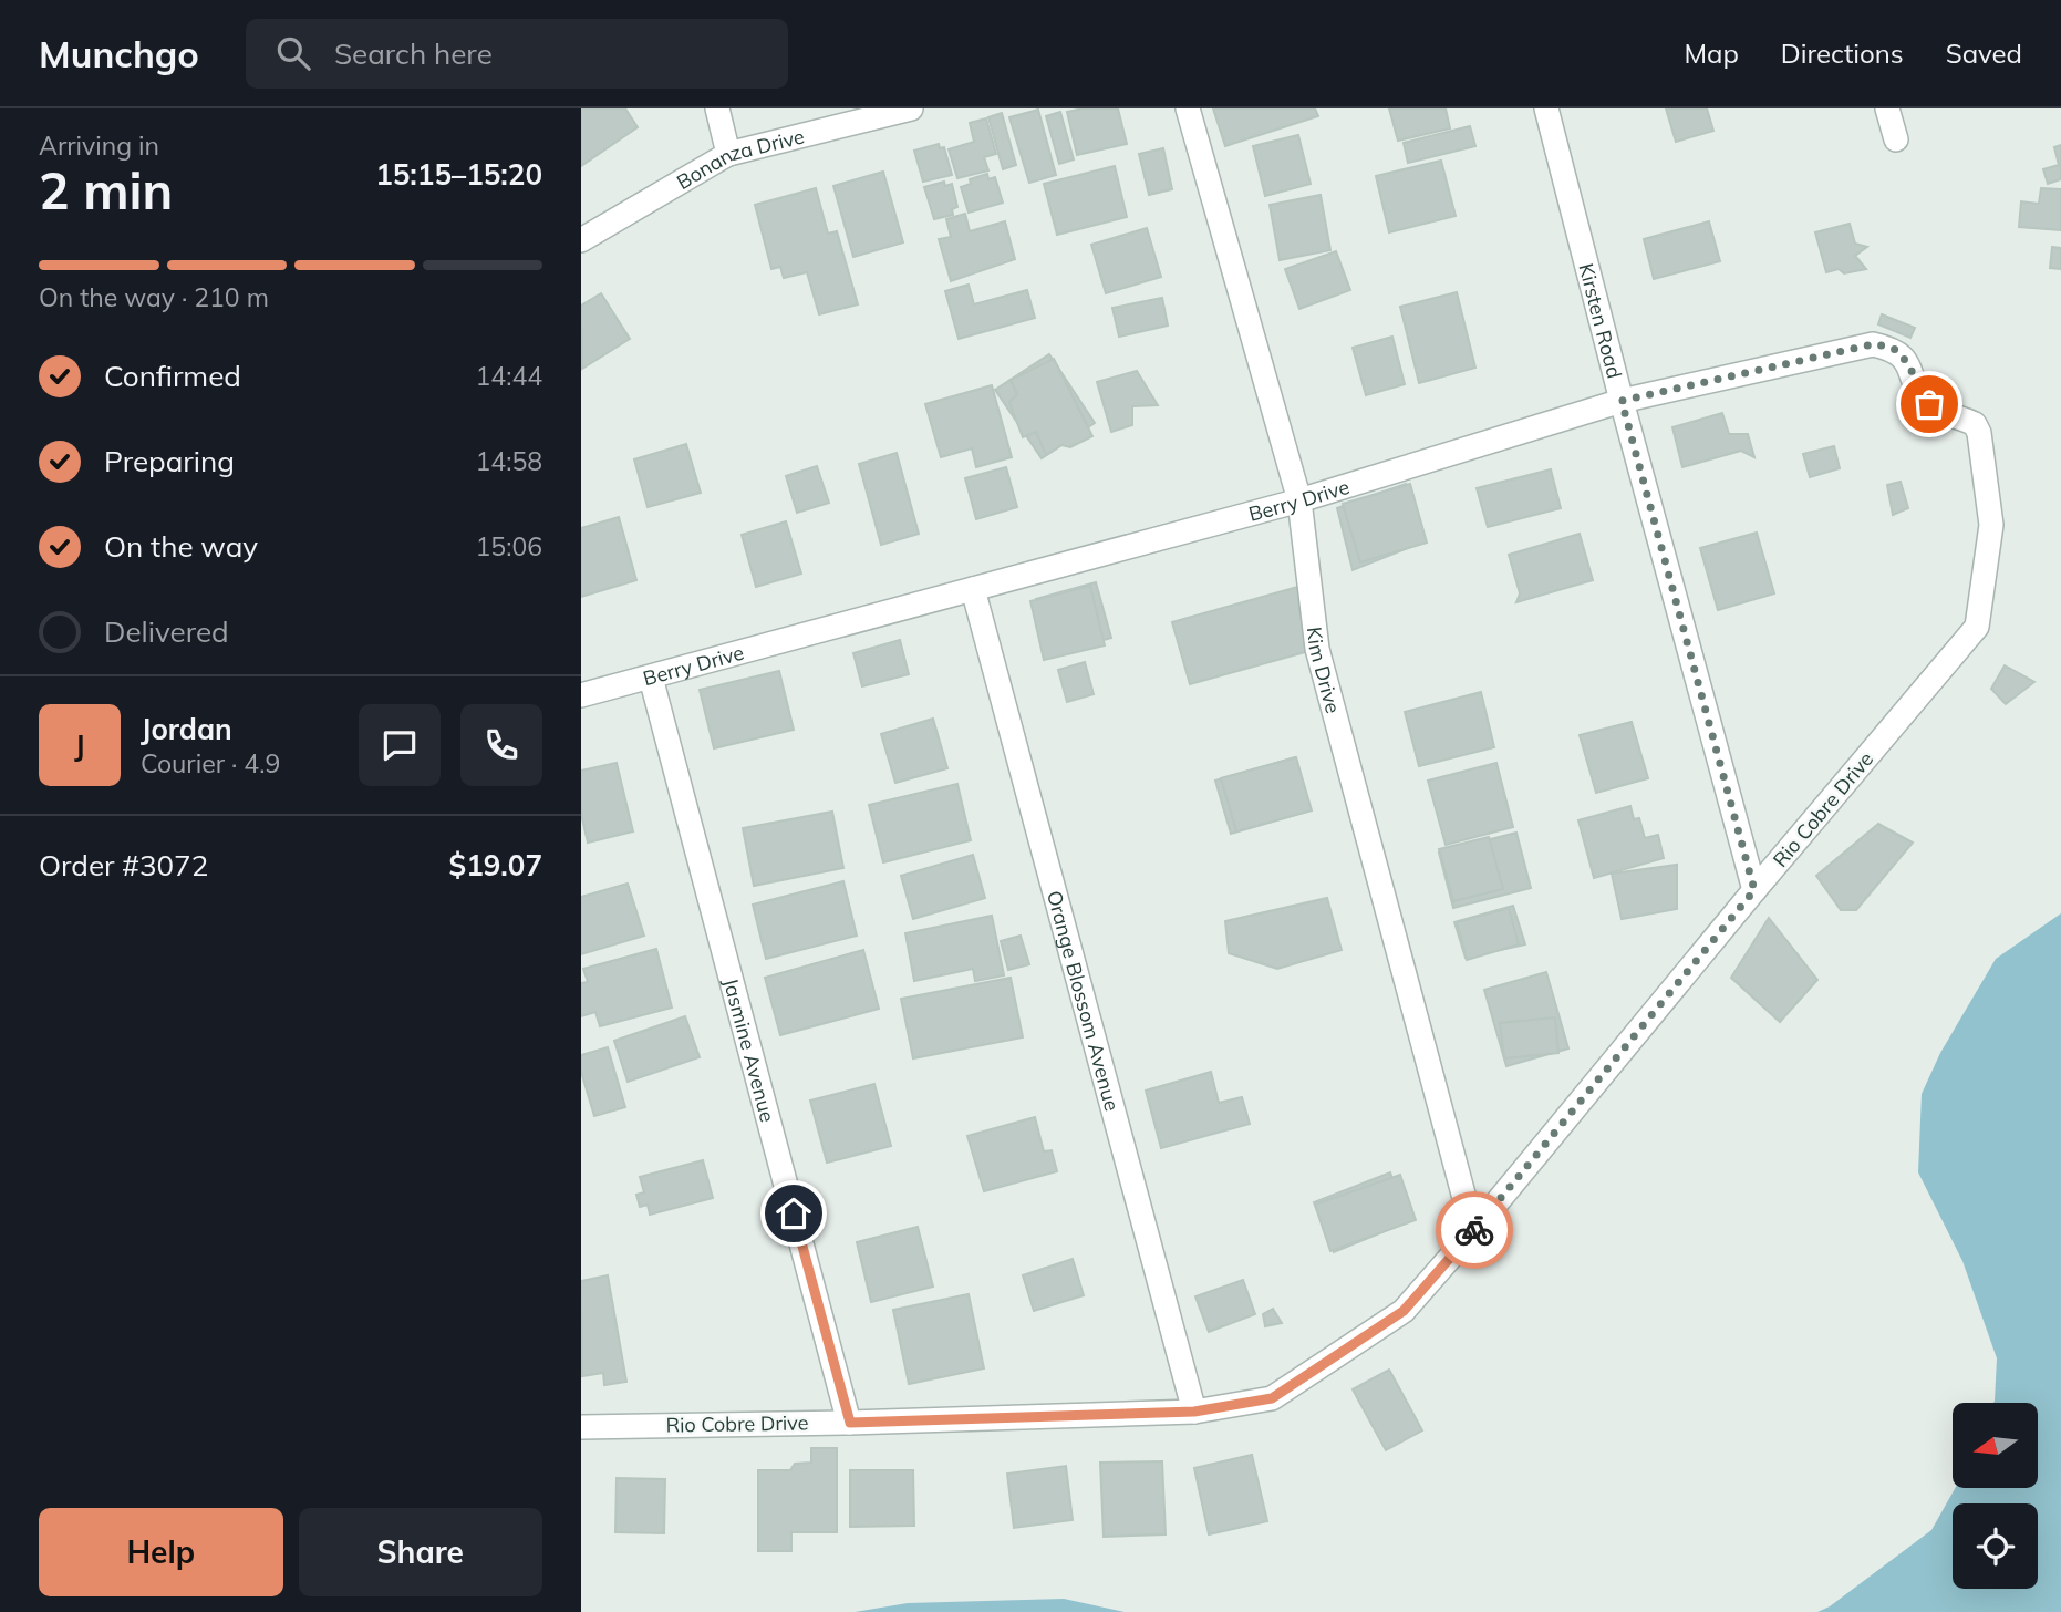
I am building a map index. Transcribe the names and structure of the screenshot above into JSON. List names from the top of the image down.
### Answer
{
  "streets": {
    "street": [
      "Bonanza Drive",
      "Kirsten Road",
      "Berry Drive",
      "Kim Drive",
      "Rio Cobre Drive",
      "Orange Blossom Avenue",
      "Jasmine Avenue"
    ]
  },
  "crossings": [
    ["Kirsten Road", "Berry Drive"],
    ["Kirsten Road", "Rio Cobre Drive"],
    ["Berry Drive", "Kim Drive"],
    ["Berry Drive", "Rio Cobre Drive"],
    ["Berry Drive", "Orange Blossom Avenue"],
    ["Berry Drive", "Jasmine Avenue"],
    ["Kim Drive", "Rio Cobre Drive"],
    ["Rio Cobre Drive", "Orange Blossom Avenue"],
    ["Rio Cobre Drive", "Jasmine Avenue"]
  ],
  "north": "left",
  "page": {
    "header": "Munchgo",
    "search": "Search here",
    "nav": ["Map", "Directions", "Saved"],
    "heading": ["2 min", "Arriving in", "15:15–15:20"],
    "panel": [
      "Jordan",
      "Courier · 4.9",
      "Order #3072",
      "$19.07"
    ],
    "bar": "On the way · 210 m",
    "list": [
      ["Confirmed", "14:44"],
      ["Preparing", "14:58"],
      ["On the way", "15:06"],
      "Delivered"
    ],
    "round": "J",
    "buttons": ["Help", "Share"]
  }
}
